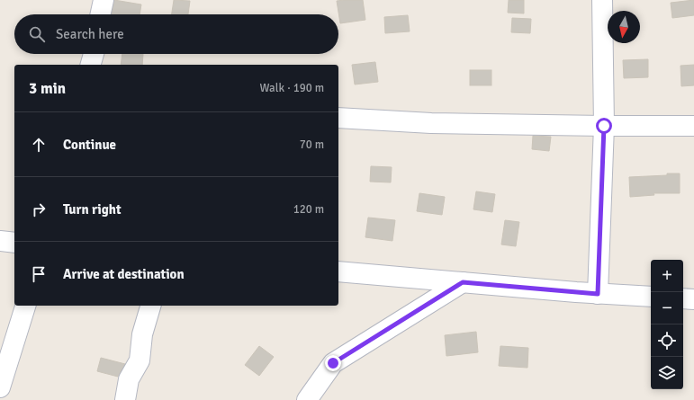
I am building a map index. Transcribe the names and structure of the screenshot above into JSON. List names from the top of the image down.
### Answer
{
  "north": "bottom",
  "page": {
    "search": "Search here",
    "heading": ["3 min", "Walk · 190 m"],
    "list": [
      ["Continue", "70 m"],
      ["Turn right", "120 m"],
      "Arrive at destination"
    ],
    "map_buttons": ["+", "−"]
  }
}
